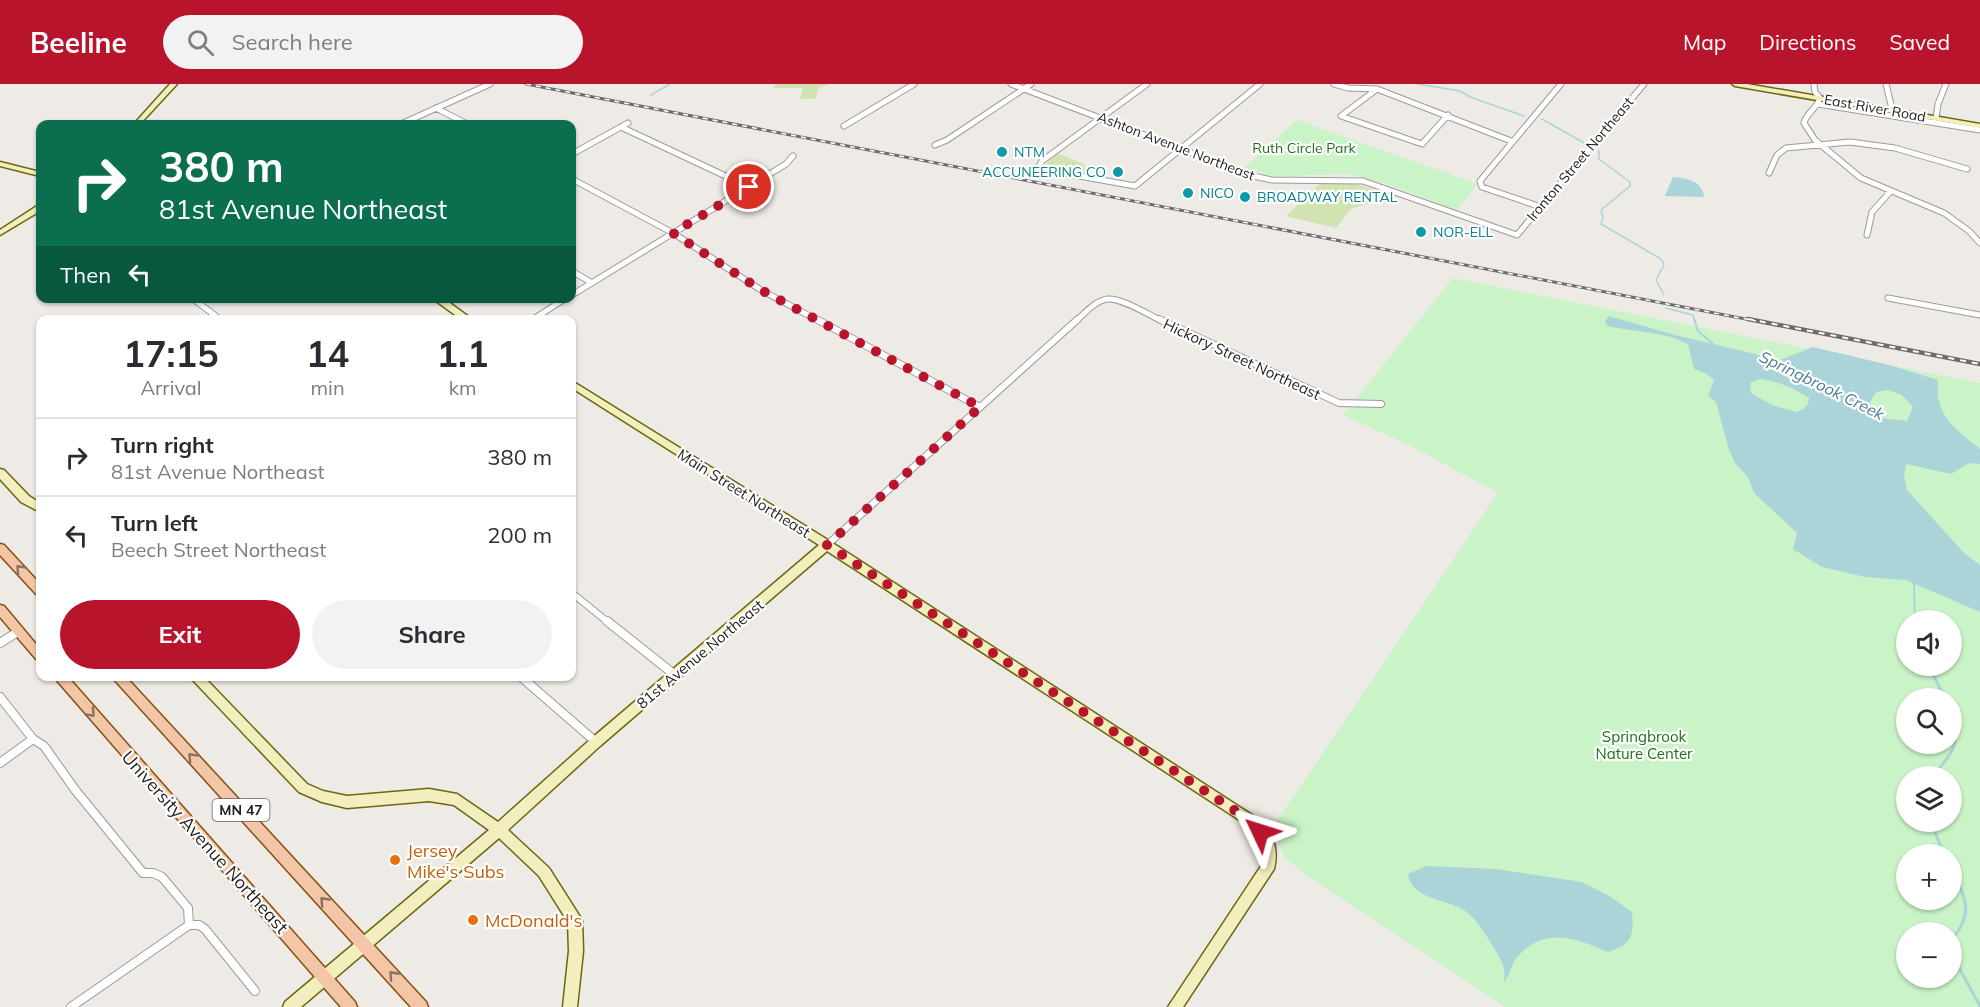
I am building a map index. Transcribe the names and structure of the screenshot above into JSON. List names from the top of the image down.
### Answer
{
  "streets": {
    "main road": ["MN 47", "University Avenue Northeast"],
    "street": [
      "East River Road",
      "Ashton Avenue Northeast",
      "Ironton Street Northeast",
      "Hickory Street Northeast",
      "Main Street Northeast",
      "81st Avenue Northeast"
    ]
  },
  "crossings": [
    ["Ashton Avenue Northeast", "Ironton Street Northeast"],
    ["Hickory Street Northeast", "81st Avenue Northeast"],
    ["Main Street Northeast", "81st Avenue Northeast"],
    ["81st Avenue Northeast", "MN 47"],
    ["81st Avenue Northeast", "University Avenue Northeast"]
  ],
  "water": ["Springbrook Creek"],
  "parks": ["Ruth Circle Park", "Springbrook Nature Center"],
  "places": [
    "NTM",
    "ACCUNEERING CO",
    "NICO",
    "BROADWAY RENTAL",
    "NOR-ELL",
    "Jersey Mike's Subs",
    "McDonald's"
  ],
  "page": {
    "header": "Beeline",
    "search": "Search here",
    "nav": ["Map", "Directions", "Saved"],
    "turn": ["380 m", "81st Avenue Northeast"],
    "then": "Then",
    "eta": [
      "17:15",
      "Arrival",
      "14",
      "min",
      "1.1",
      "km"
    ],
    "list": [
      {
        "name": "Turn right",
        "note": "81st Avenue Northeast",
        "value": "380 m"
      },
      {
        "name": "Turn left",
        "note": "Beech Street Northeast",
        "value": "200 m"
      }
    ],
    "buttons": ["Exit", "Share"],
    "map_buttons": ["+", "−"]
  }
}
